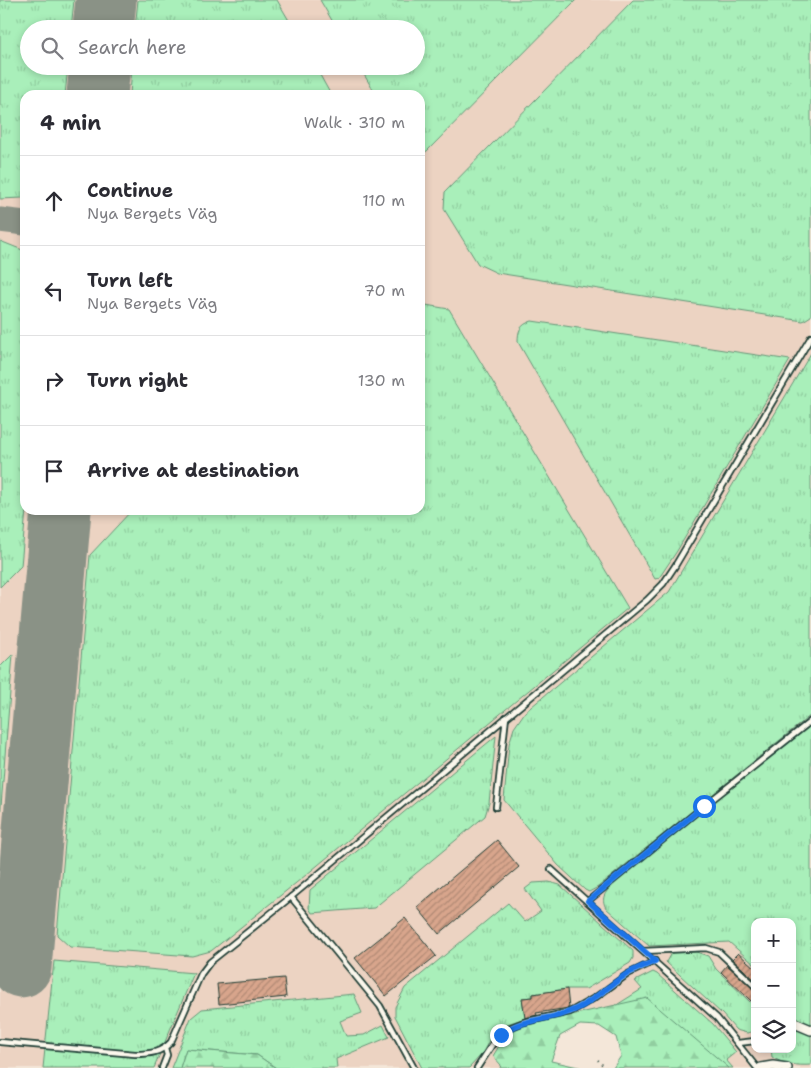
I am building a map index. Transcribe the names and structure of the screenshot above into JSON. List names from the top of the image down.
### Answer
{
  "page": {
    "search": "Search here",
    "heading": ["4 min", "Walk · 310 m"],
    "list": [
      ["Continue", "Nya Bergets Väg", "110 m"],
      ["Turn left", "Nya Bergets Väg", "70 m"],
      ["Turn right", "130 m"],
      "Arrive at destination"
    ],
    "map_buttons": ["+", "−"]
  }
}
